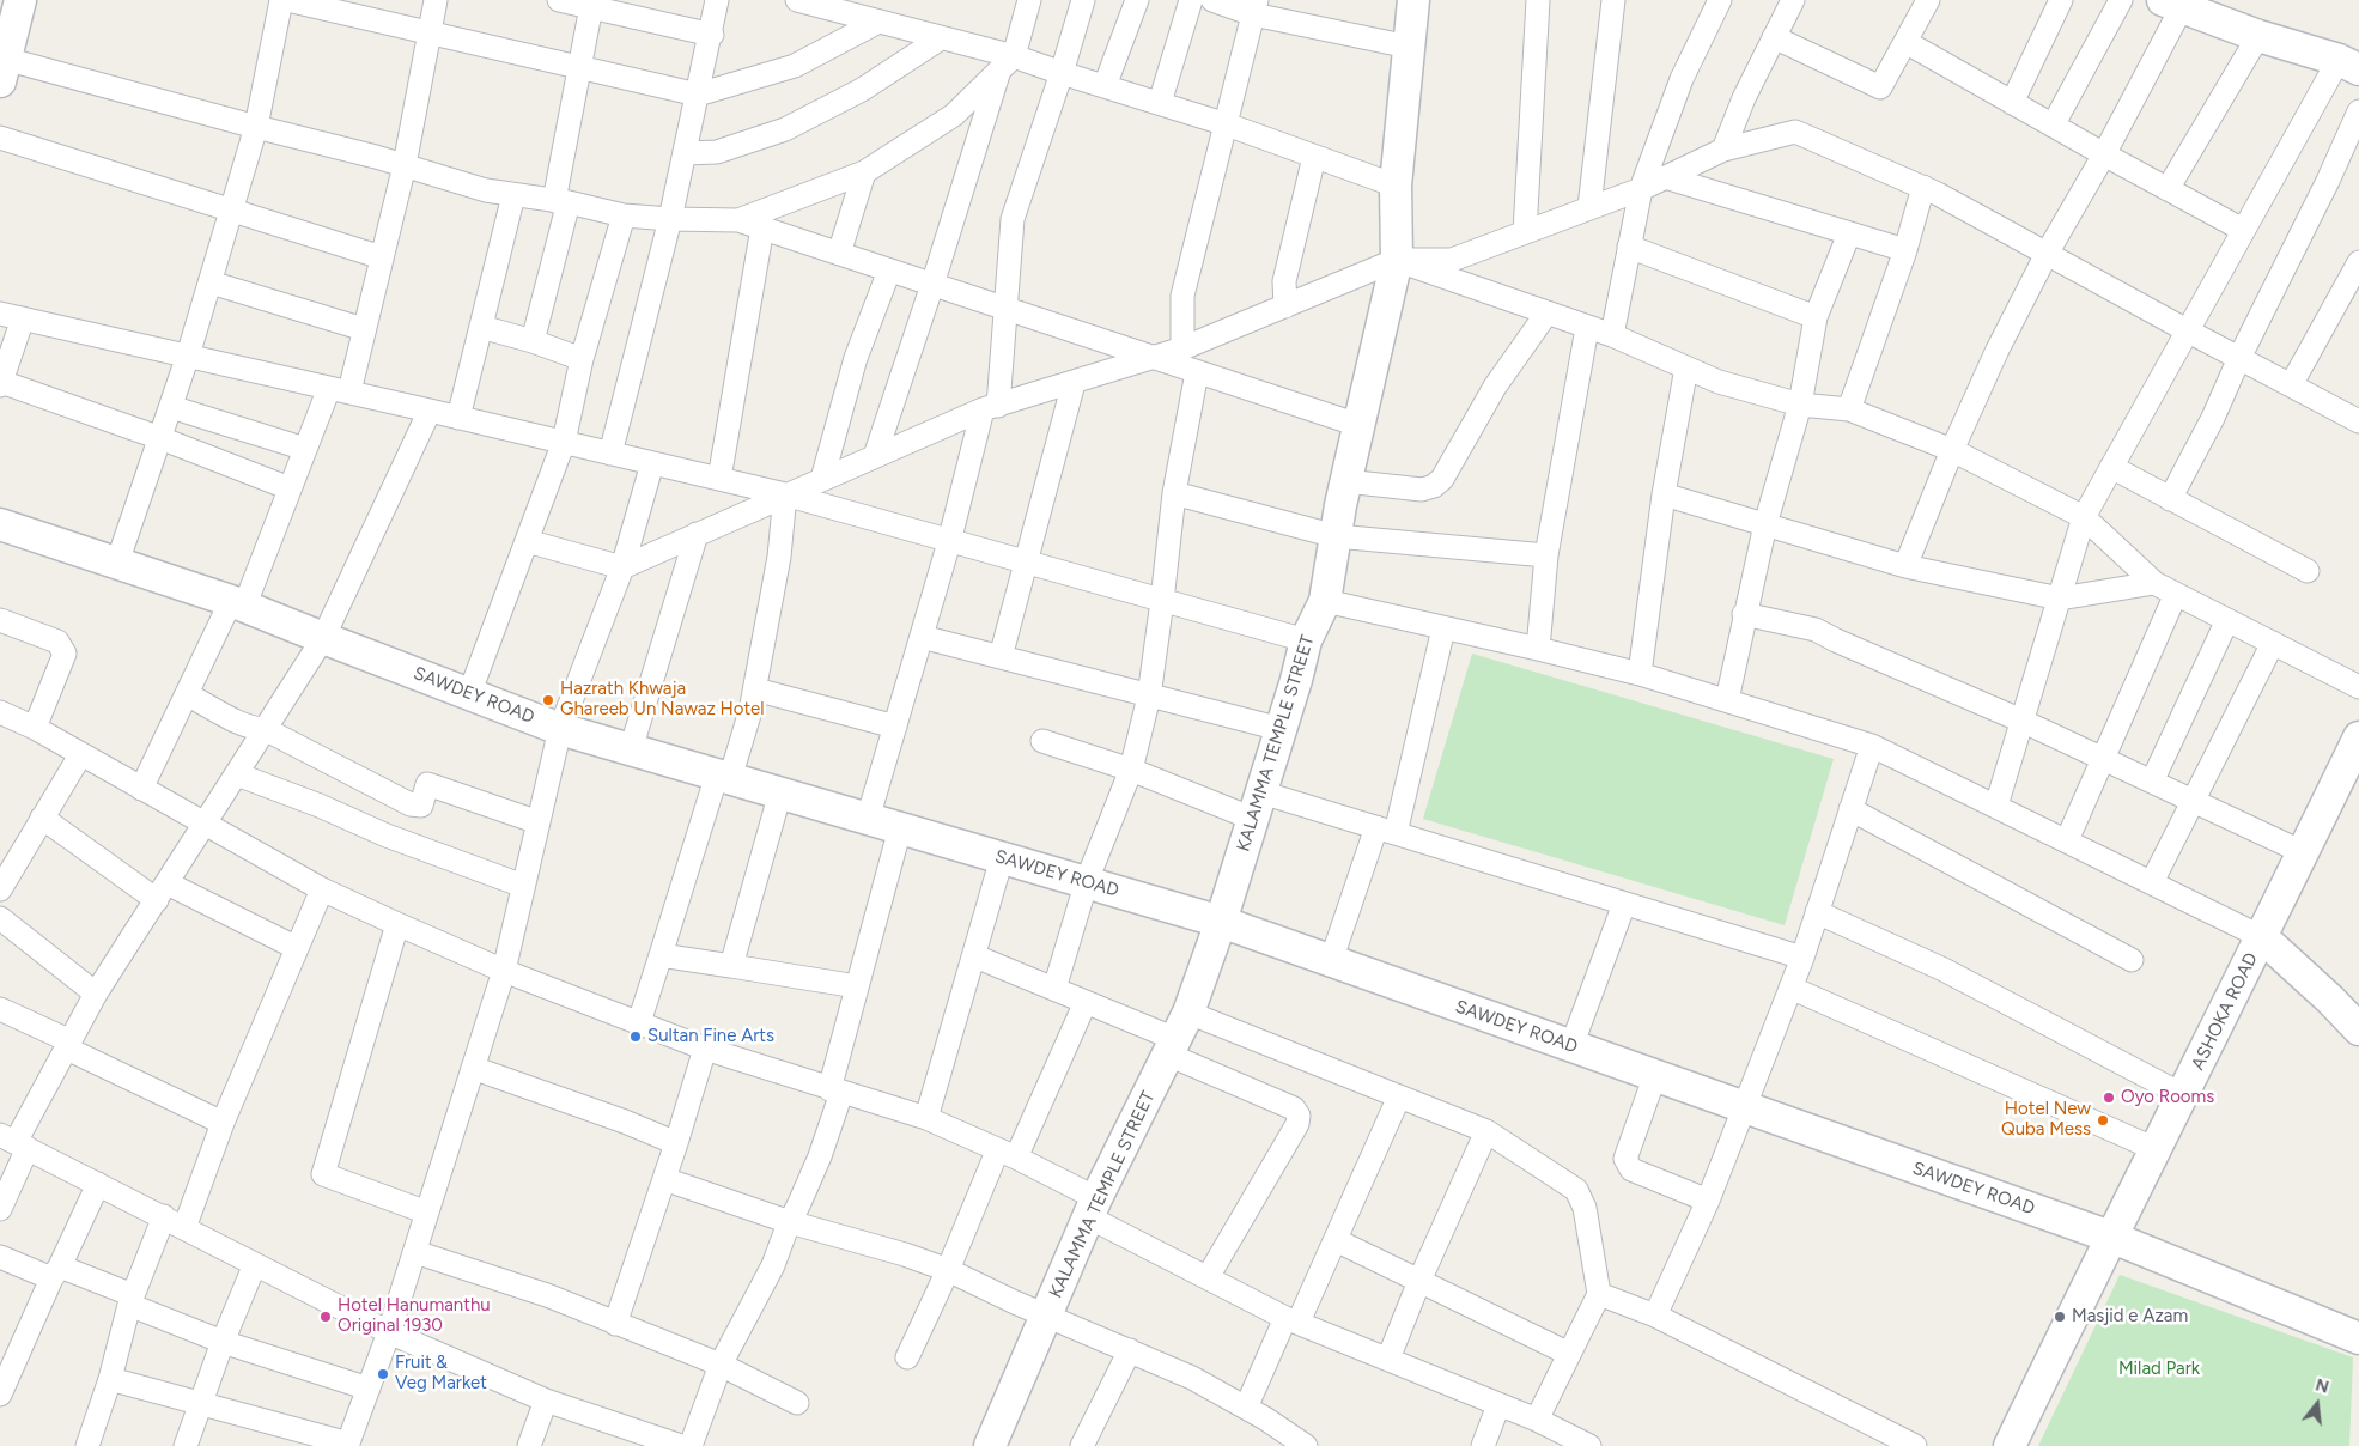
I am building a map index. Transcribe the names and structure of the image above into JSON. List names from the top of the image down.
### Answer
{
  "streets": {
    "street": ["SAWDEY ROAD", "KALAMMA TEMPLE STREET", "ASHOKA ROAD"]
  },
  "crossings": [
    ["SAWDEY ROAD", "KALAMMA TEMPLE STREET"],
    ["SAWDEY ROAD", "ASHOKA ROAD"]
  ],
  "parks": ["Milad Park"],
  "places": [
    "Hazrath Khwaja Ghareeb Un Nawaz Hotel",
    "Sultan Fine Arts",
    "Oyo Rooms",
    "Hotel New Quba Mess",
    "Hotel Hanumanthu Original 1930",
    "Masjid e Azam",
    "Fruit & Veg Market"
  ],
  "north": "top"
}
